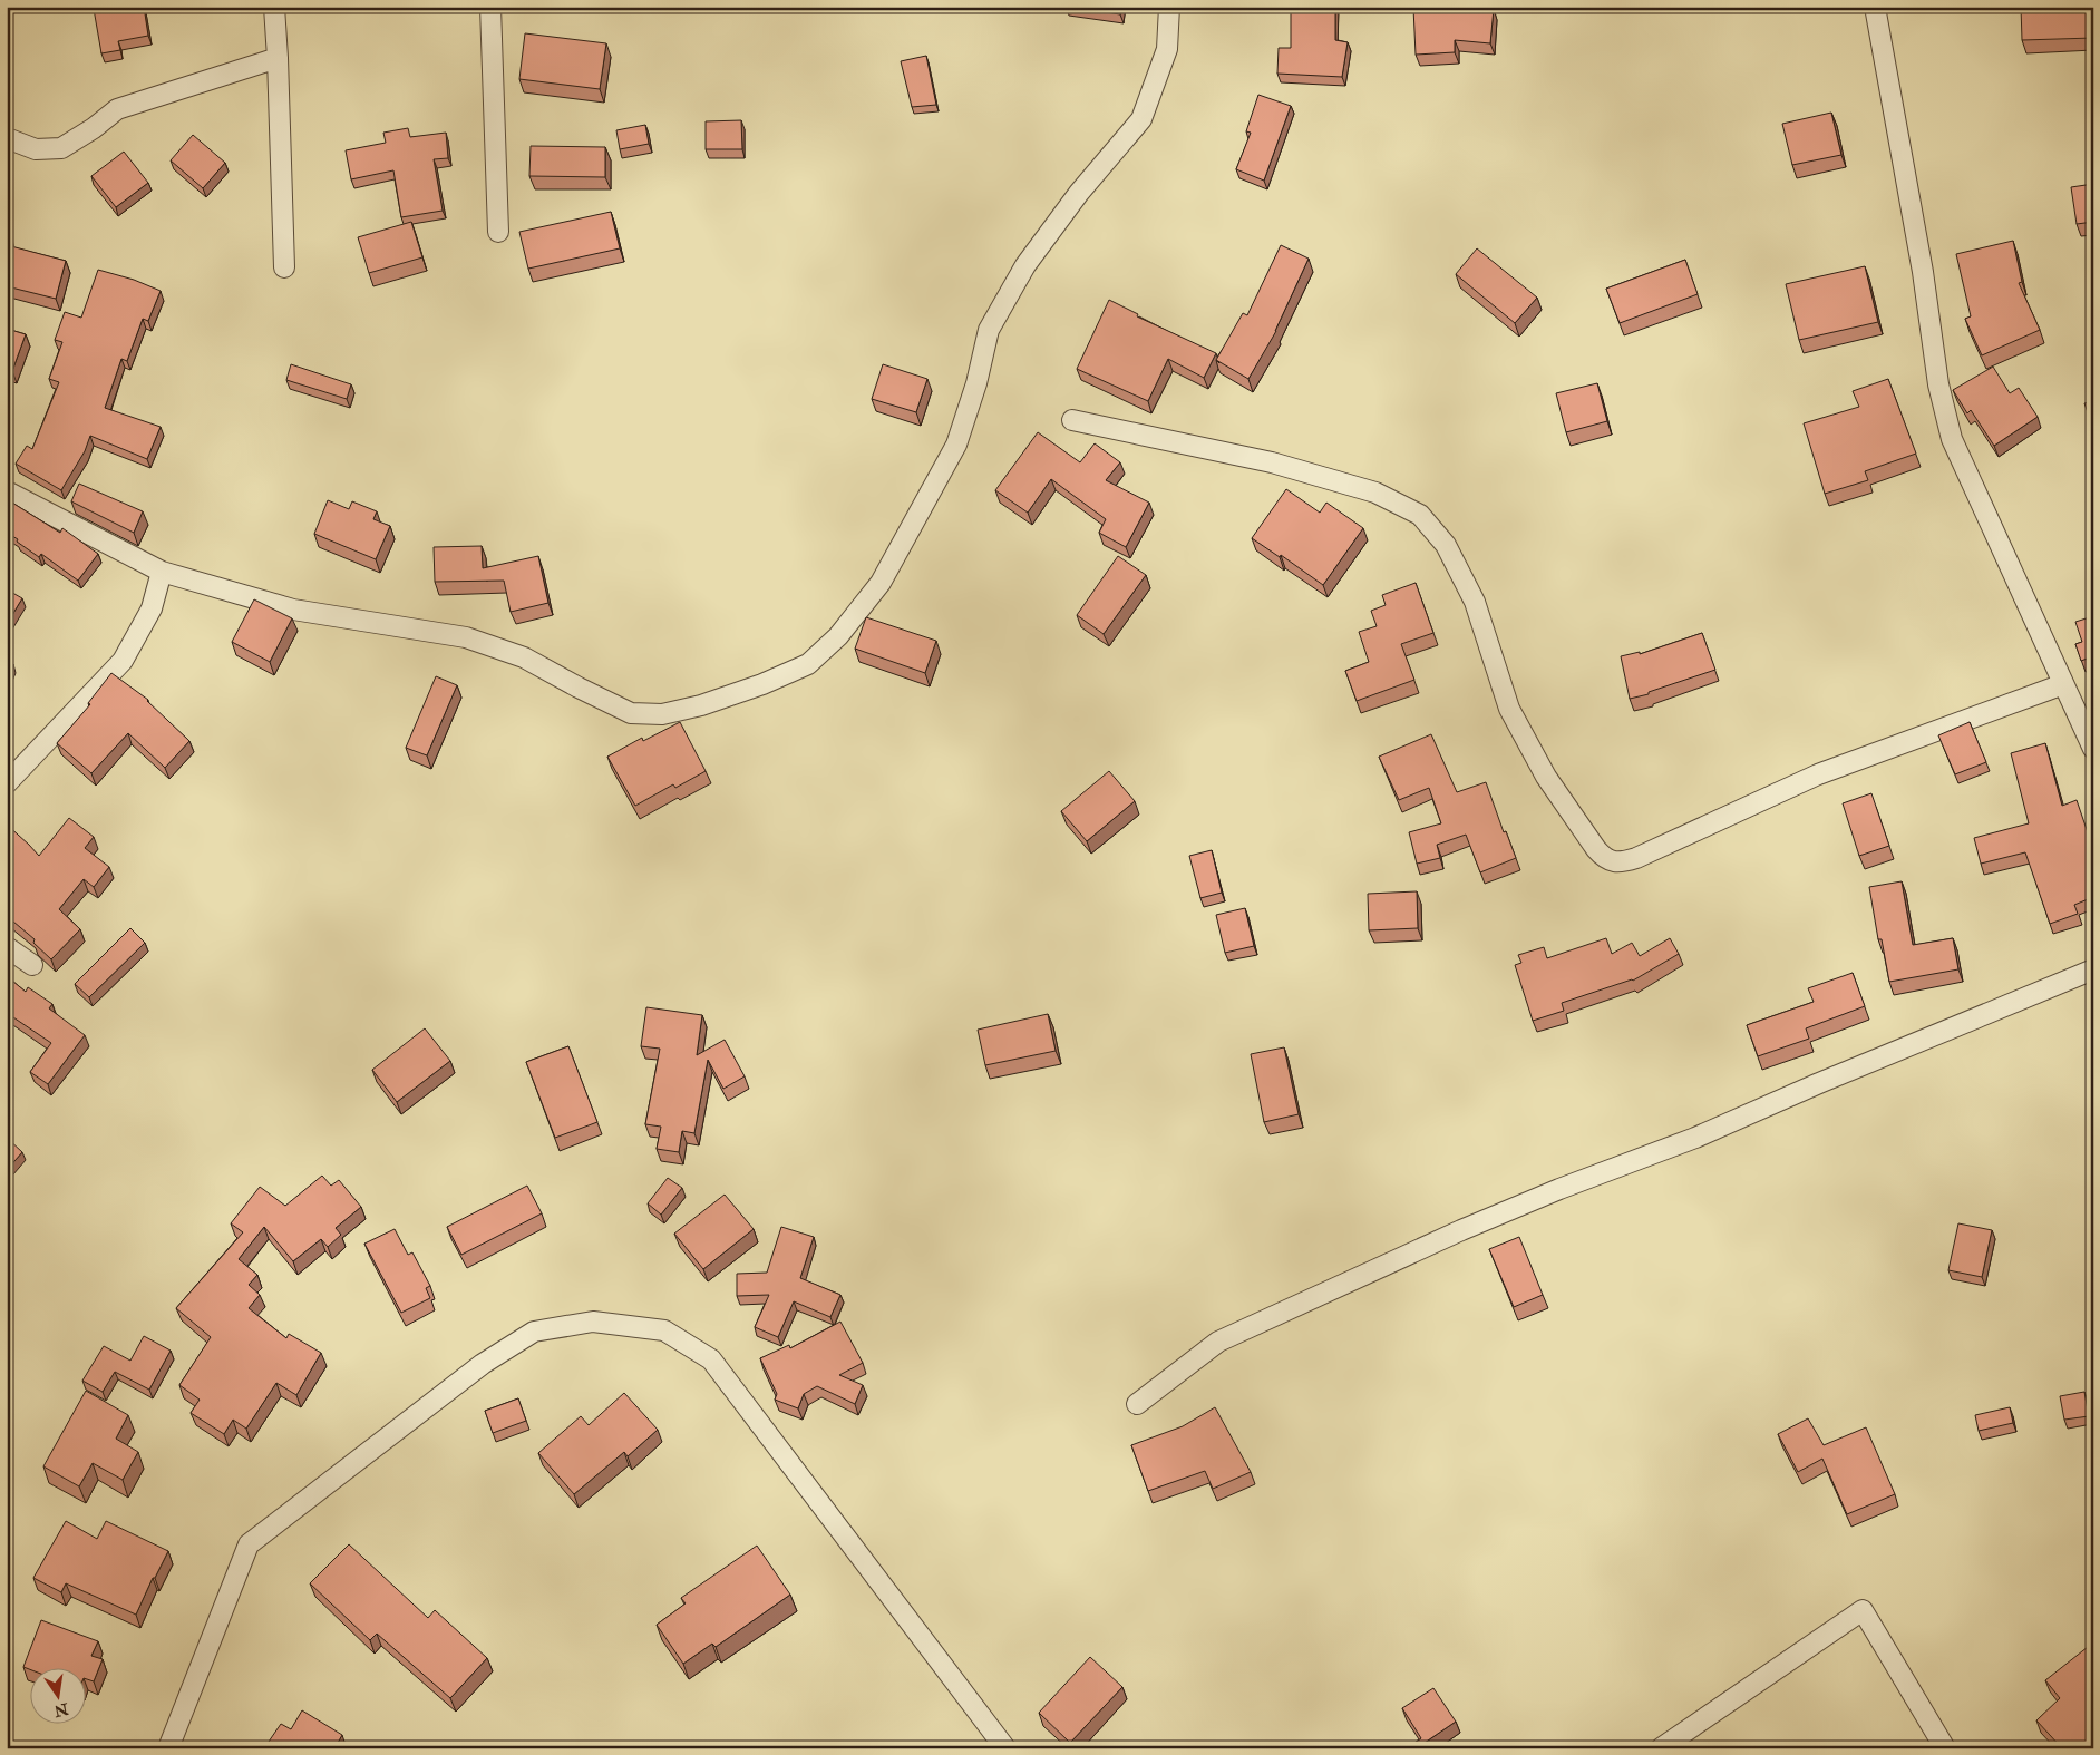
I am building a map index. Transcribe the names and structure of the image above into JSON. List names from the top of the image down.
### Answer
{
  "north": "bottom"
}
